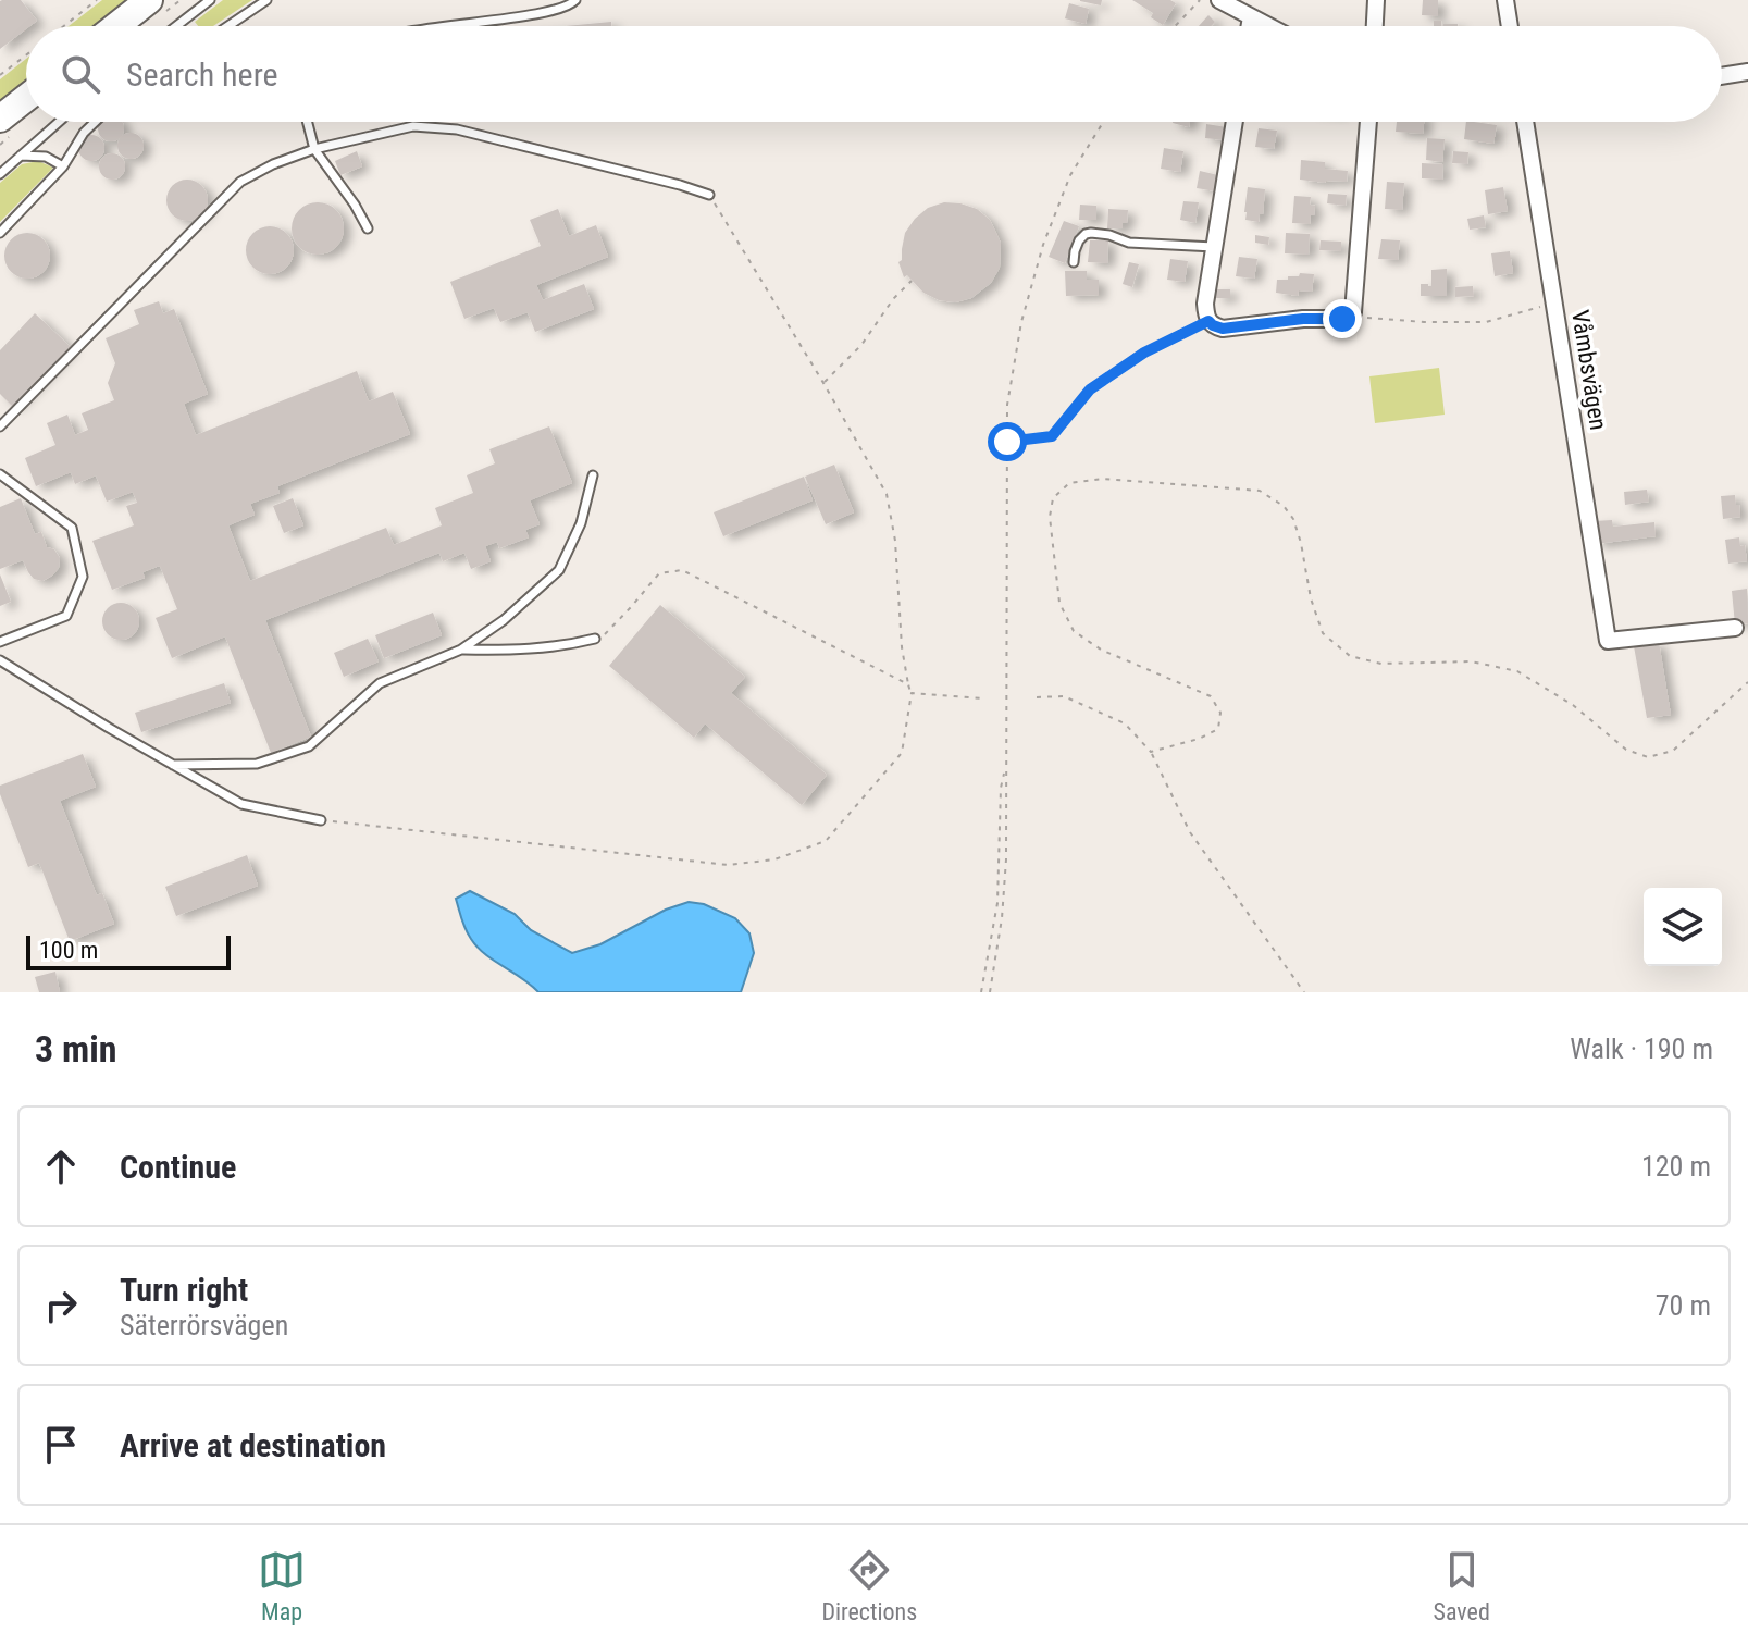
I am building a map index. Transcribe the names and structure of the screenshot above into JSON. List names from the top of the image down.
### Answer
{
  "streets": {
    "street": ["Våmbsvägen"]
  },
  "scale_bar": "100 m",
  "page": {
    "search": "Search here",
    "scale": "100 m",
    "heading": ["3 min", "Walk · 190 m"],
    "list": [
      ["Continue", "120 m"],
      ["Turn right", "Säterrörsvägen", "70 m"],
      "Arrive at destination"
    ],
    "nav": ["Map", "Directions", "Saved"]
  }
}
